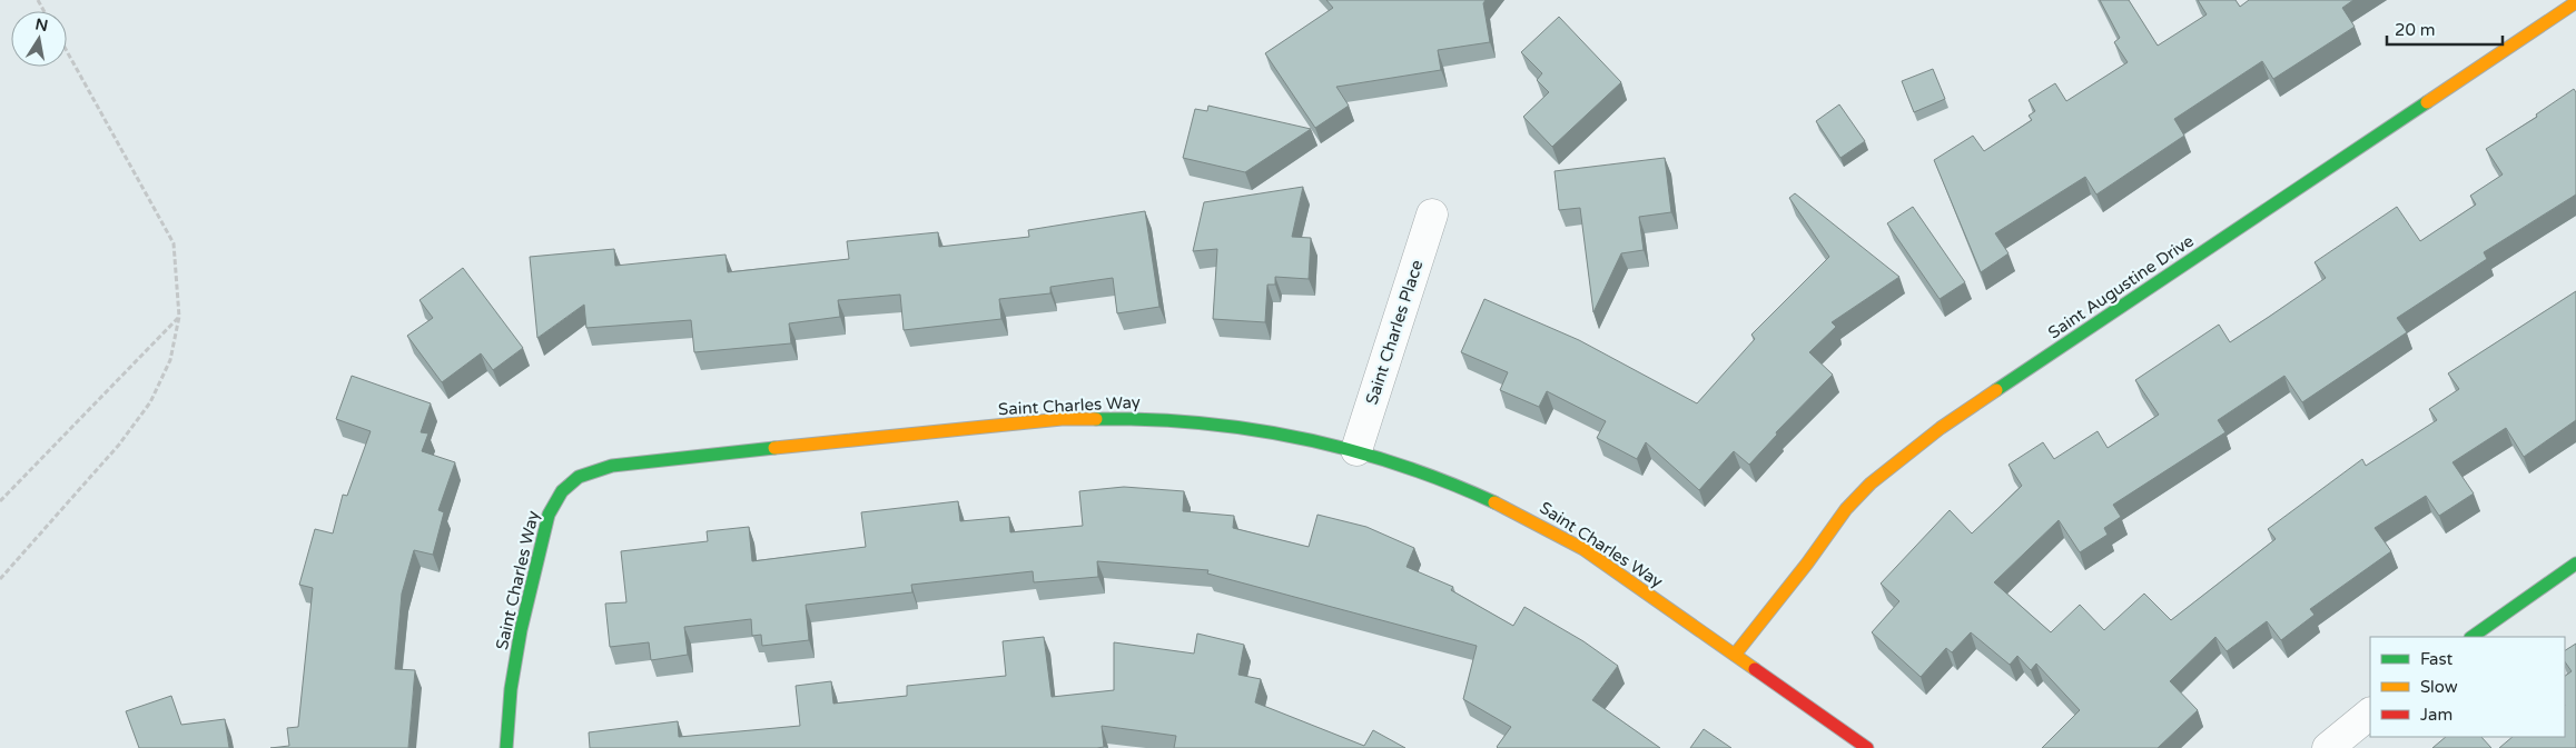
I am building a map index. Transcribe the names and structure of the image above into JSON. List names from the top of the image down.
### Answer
{
  "streets": {
    "street": ["Saint Augustine Drive", "Saint Charles Place", "Saint Charles Way"]
  },
  "crossings": [
    ["Saint Augustine Drive", "Saint Charles Way"],
    ["Saint Charles Place", "Saint Charles Way"]
  ],
  "legend": ["Fast", "Slow", "Jam"],
  "scale_bar": "20 m",
  "north": "top"
}
